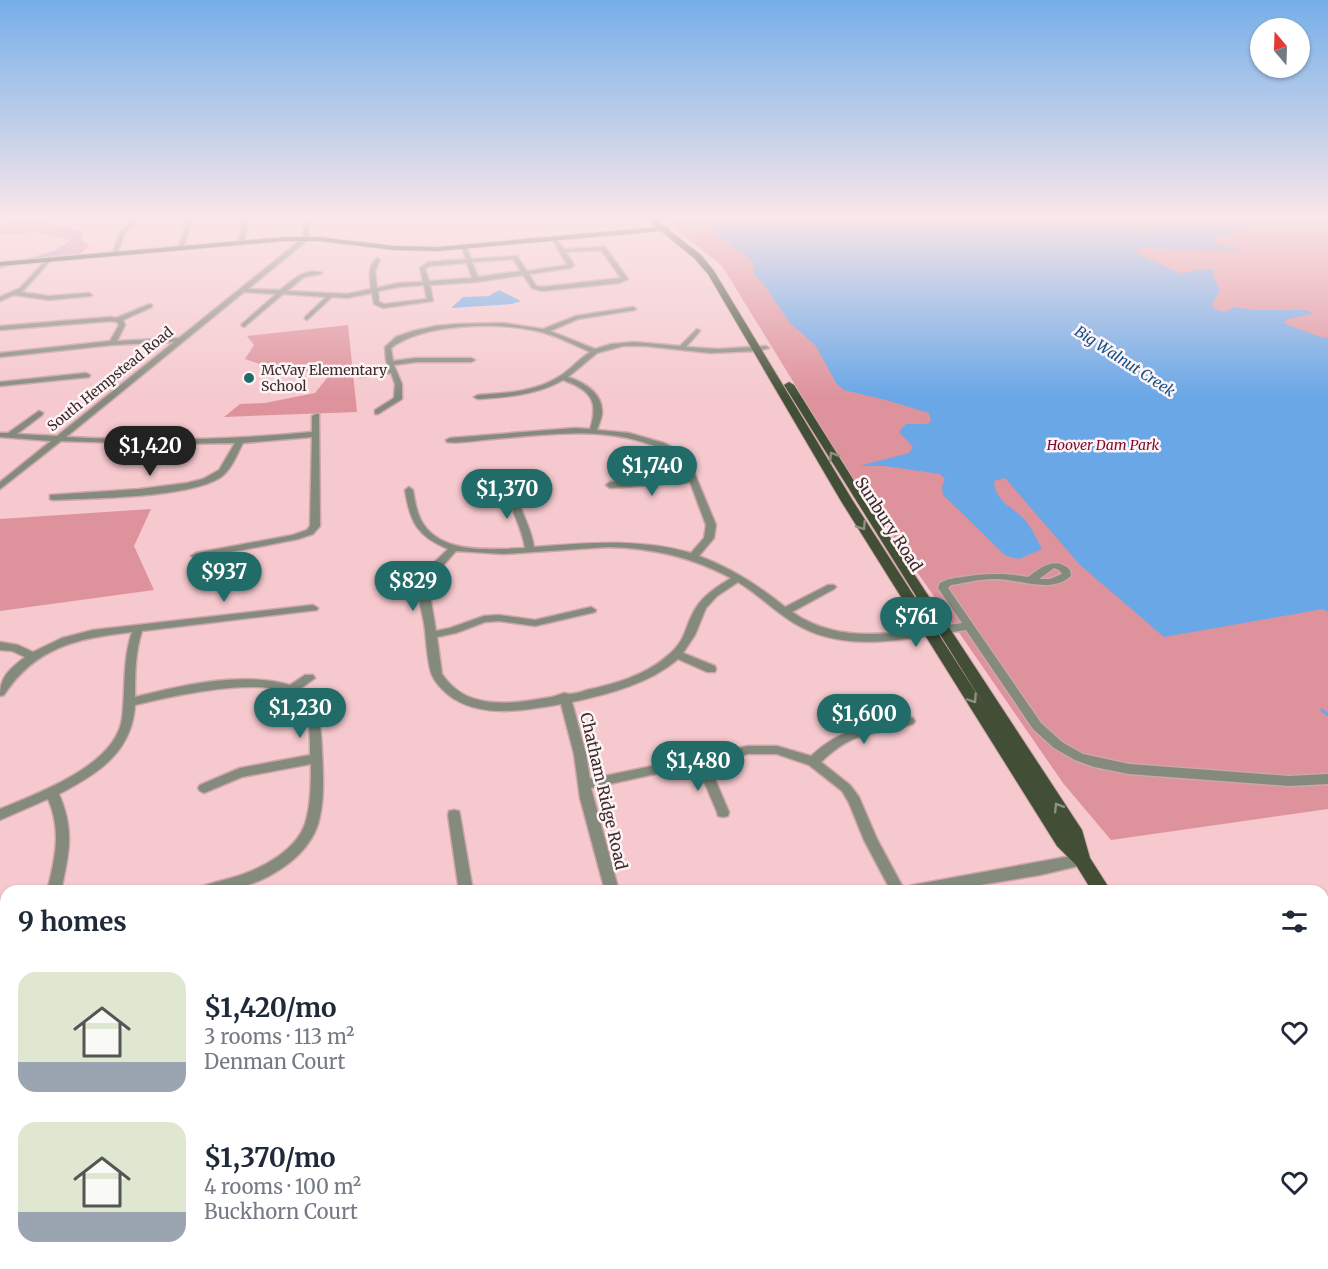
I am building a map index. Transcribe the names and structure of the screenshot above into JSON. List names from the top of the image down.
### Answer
{
  "streets": {
    "main road": ["Sunbury Road"],
    "street": ["South Hempstead Road", "Chatham Ridge Road"]
  },
  "water": ["Big Walnut Creek"],
  "parks": ["Hoover Dam Park"],
  "places": ["McVay Elementary School"],
  "north": "top",
  "page": {
    "price": [
      "$1,420",
      "$1,740",
      "$1,370",
      "$937",
      "$829",
      "$761",
      "$1,230",
      "$1,600",
      "$1,480"
    ],
    "heading": "9 homes",
    "list": [
      {
        "name": "$1,420/mo",
        "note": "3 rooms · 113 m² · Denman Court"
      },
      {
        "name": "$1,370/mo",
        "note": "4 rooms · 100 m² · Buckhorn Court"
      }
    ]
  }
}
